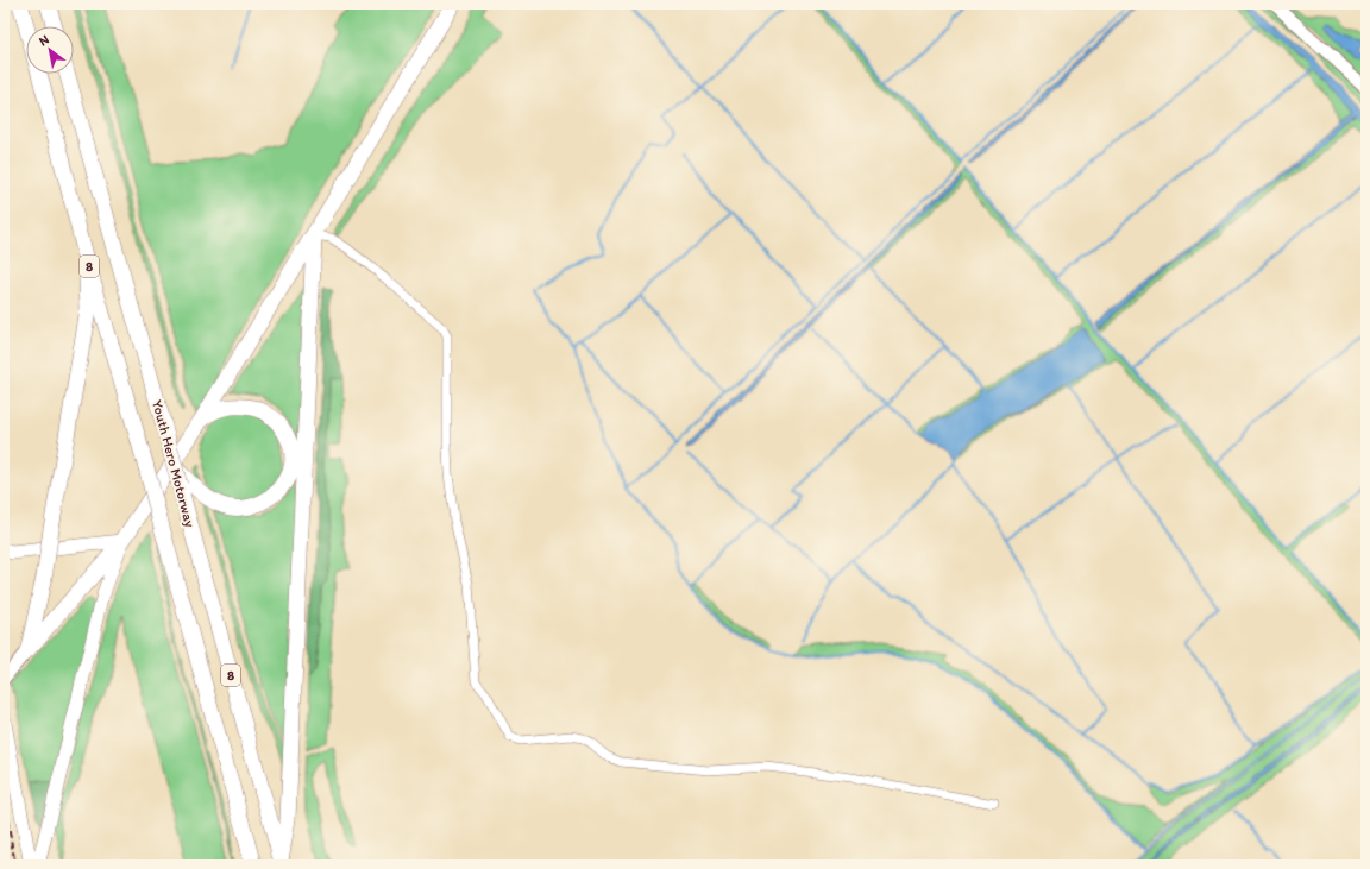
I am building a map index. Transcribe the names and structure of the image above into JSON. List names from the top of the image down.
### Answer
{
  "streets": {
    "highway": ["8", "Youth Hero Motorway"]
  },
  "north": "top left"
}
